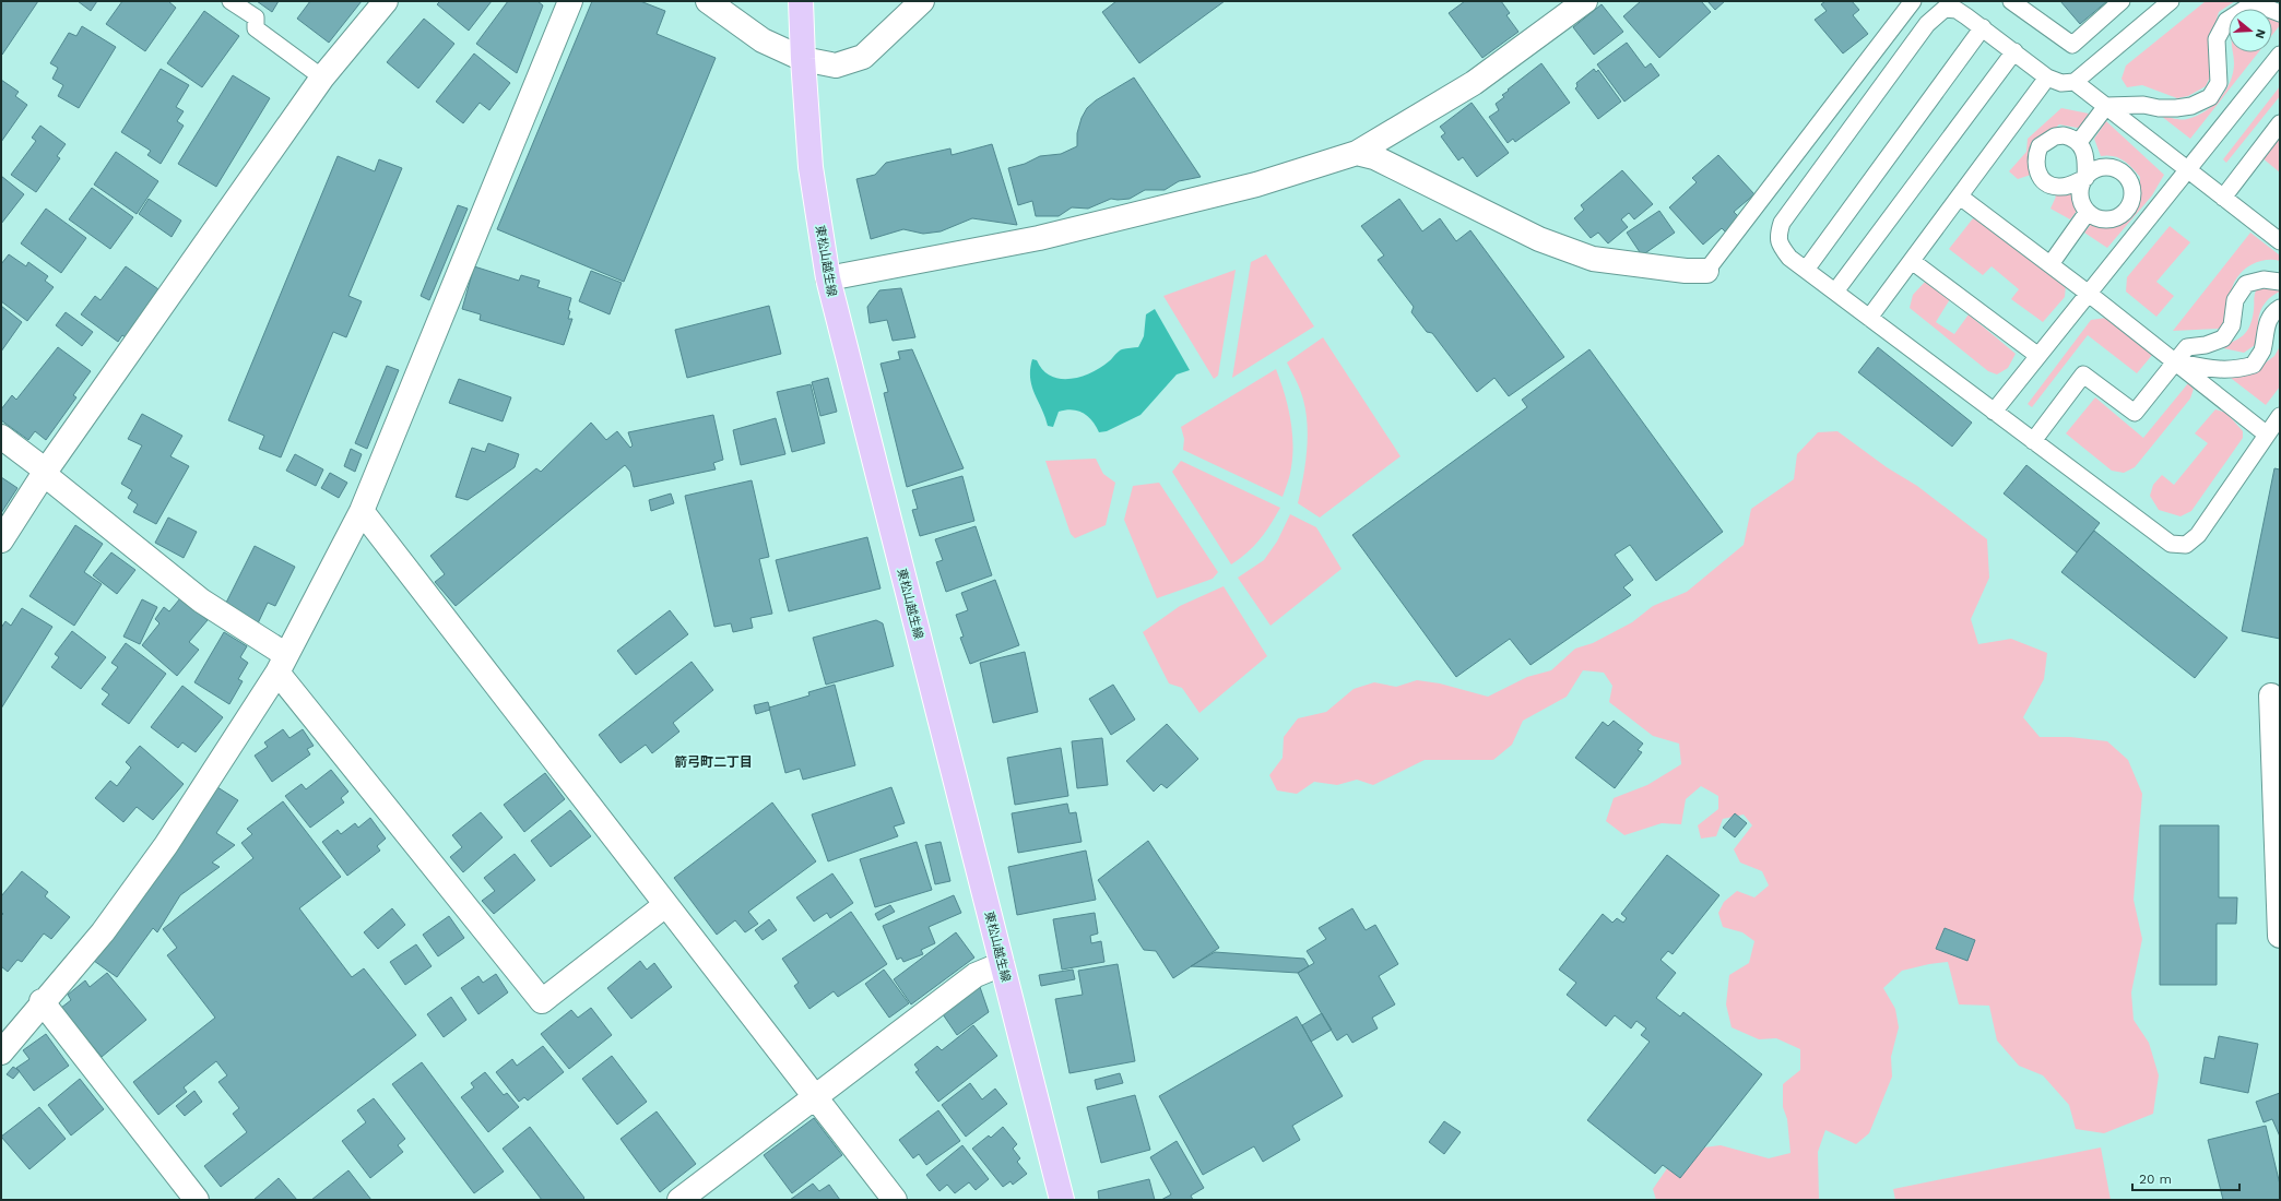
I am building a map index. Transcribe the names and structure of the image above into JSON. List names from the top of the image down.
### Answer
{
  "streets": {
    "main road": ["東松山越生線"]
  },
  "districts": ["箭弓町二丁目"],
  "scale_bar": "20 m",
  "north": "right"
}
